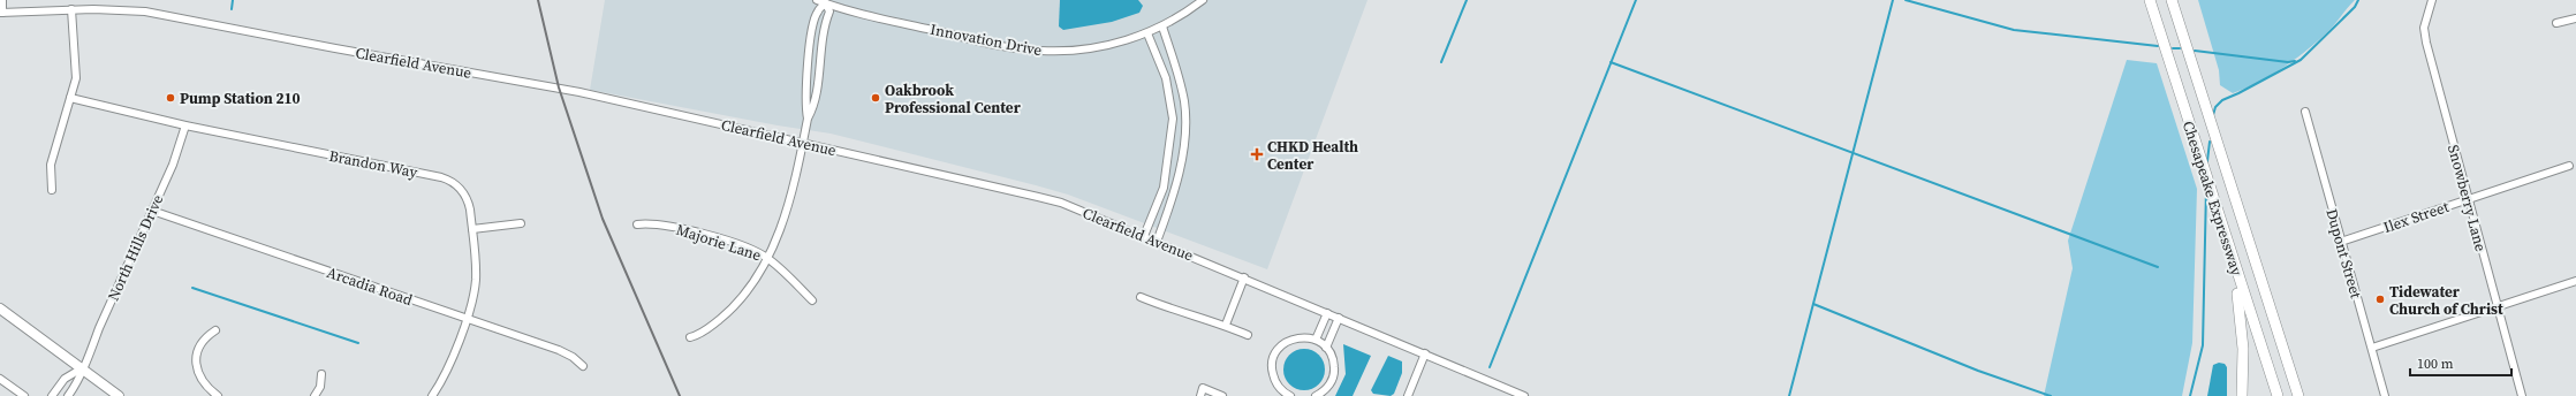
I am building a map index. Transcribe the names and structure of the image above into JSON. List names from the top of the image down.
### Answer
{
  "streets": {
    "highway": ["Chesapeake Expressway"],
    "street": [
      "Innovation Drive",
      "Clearfield Avenue",
      "Brandon Way",
      "Snowberry Lane",
      "Ilex Street",
      "Majorie Lane",
      "North Hills Drive",
      "Dupont Street",
      "Arcadia Road"
    ]
  },
  "crossings": [
    ["Brandon Way", "North Hills Drive"],
    ["Brandon Way", "Arcadia Road"],
    ["Snowberry Lane", "Ilex Street"],
    ["Ilex Street", "Dupont Street"],
    ["North Hills Drive", "Arcadia Road"]
  ],
  "places": {
    "other": ["Pump Station 210", "Oakbrook Professional Center", "Tidewater Church of Christ"],
    "health": ["CHKD Health Center"]
  },
  "scale_bar": "100 m"
}
